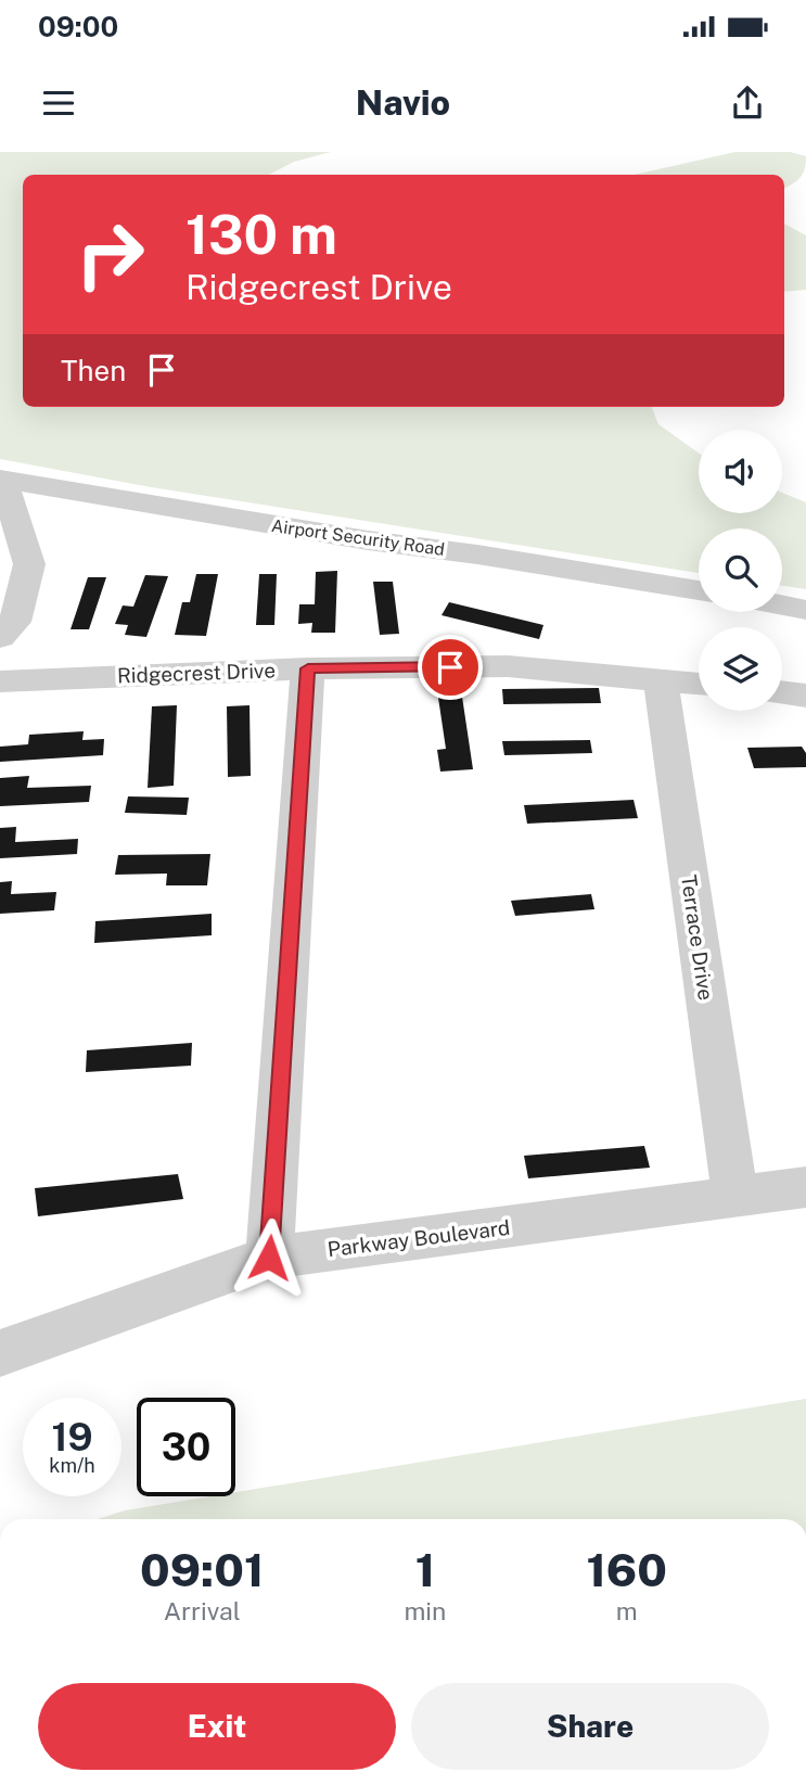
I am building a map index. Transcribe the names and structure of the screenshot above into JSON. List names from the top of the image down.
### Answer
{
  "streets": {
    "street": [
      "Airport Security Road",
      "Ridgecrest Drive",
      "Terrace Drive",
      "Parkway Boulevard"
    ]
  },
  "crossings": [
    ["Ridgecrest Drive", "Terrace Drive"],
    ["Terrace Drive", "Parkway Boulevard"]
  ],
  "page": {
    "status": "09:00",
    "header": "Navio",
    "turn": ["130 m", "Ridgecrest Drive"],
    "then": "Then",
    "speed": "19 km/h",
    "limit": "30",
    "eta": [
      "09:01",
      "Arrival",
      "1",
      "min",
      "160",
      "m"
    ],
    "buttons": ["Exit", "Share"]
  }
}
